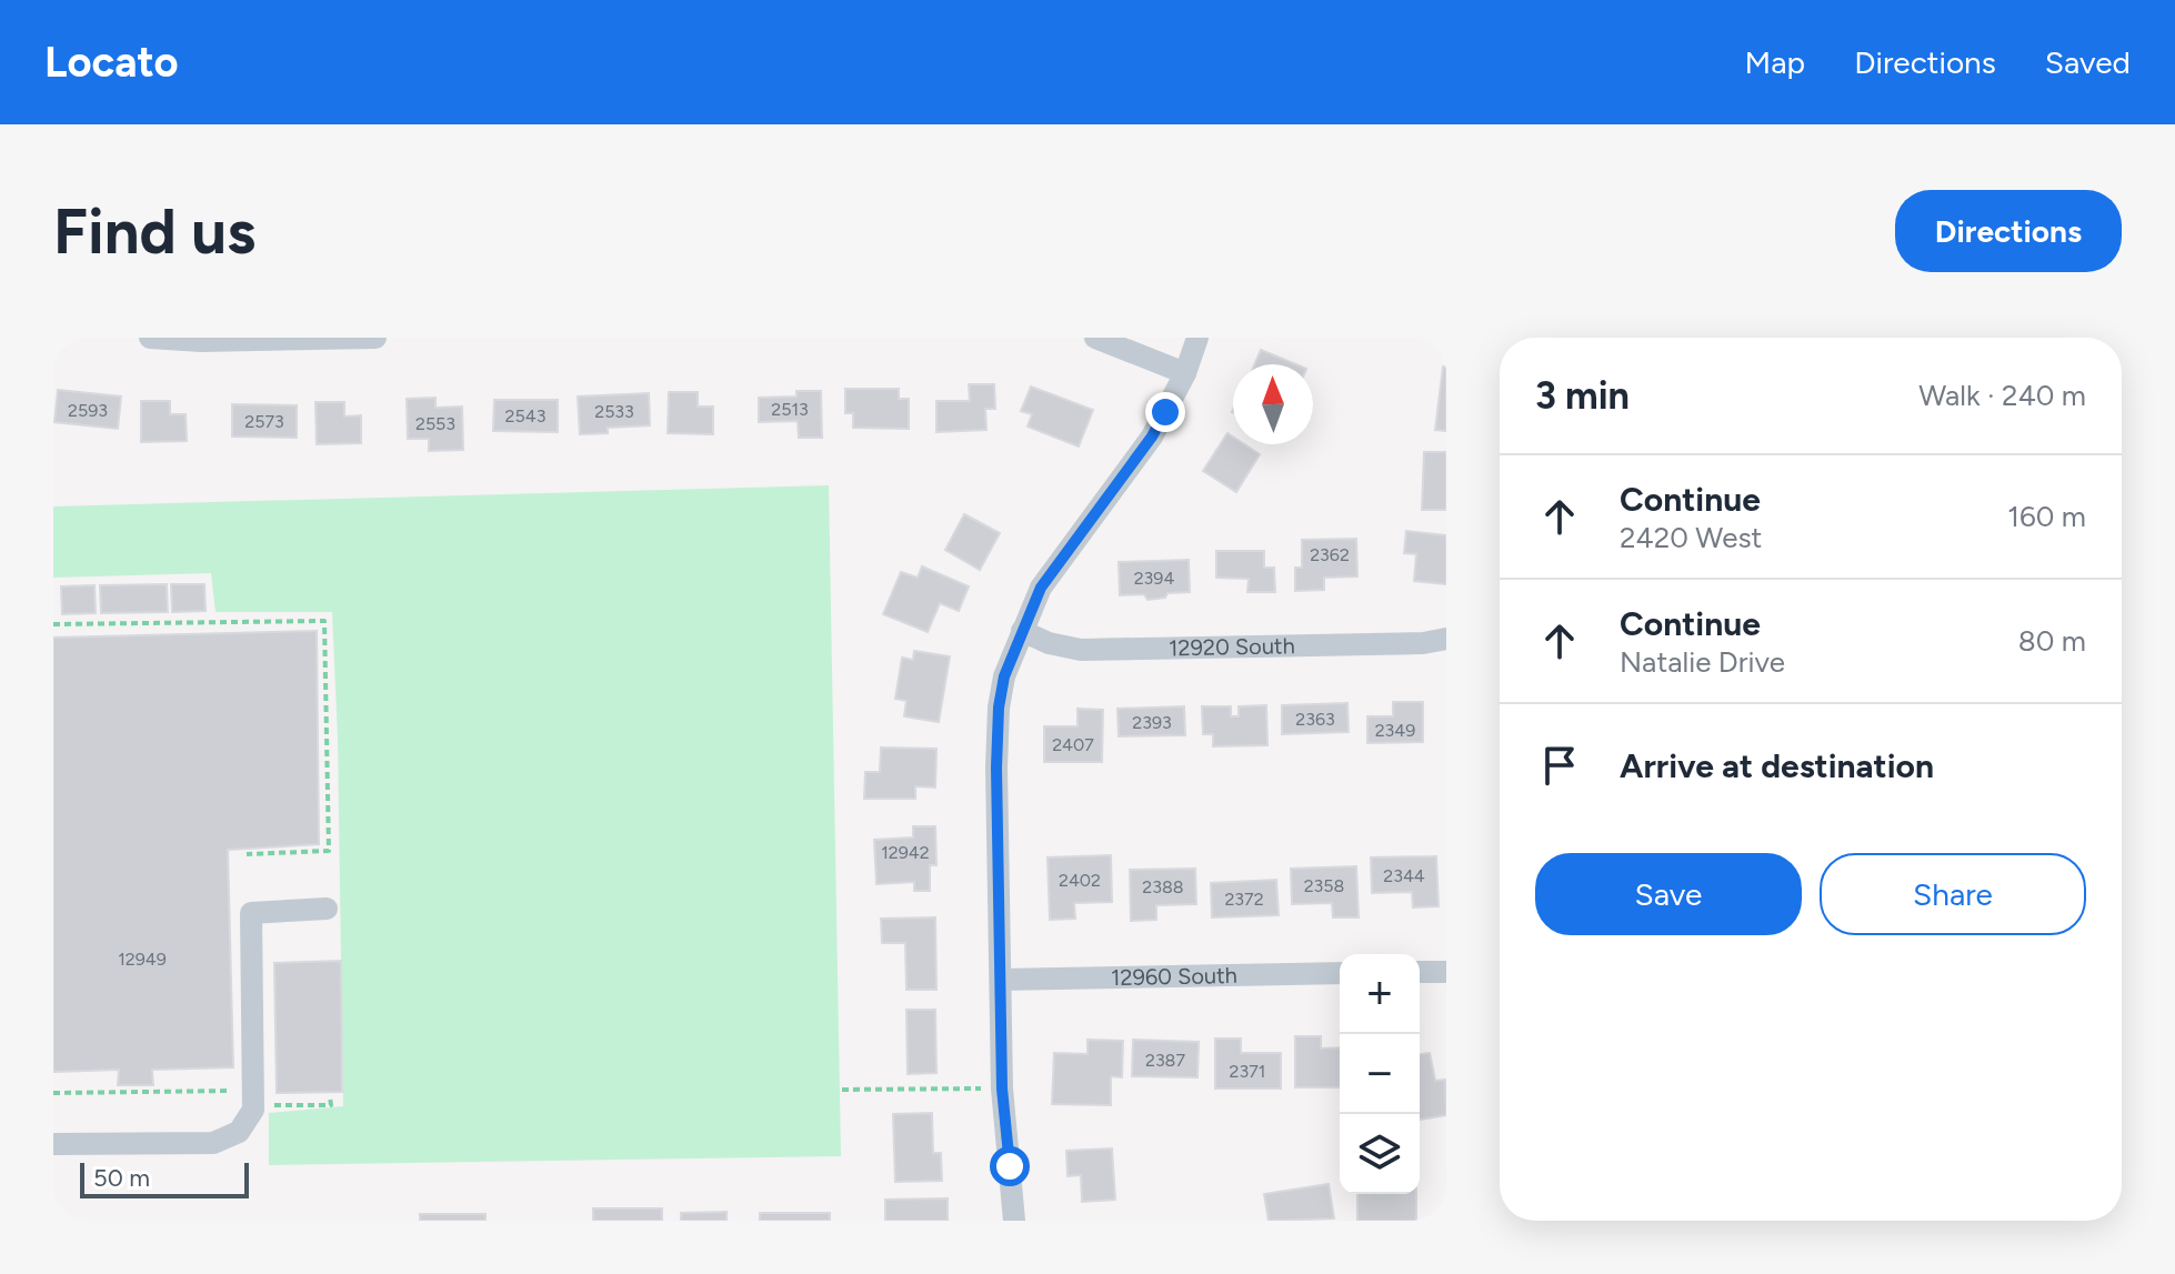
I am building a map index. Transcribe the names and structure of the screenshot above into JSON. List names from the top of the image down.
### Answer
{
  "streets": {
    "street": ["12920 South", "12960 South"]
  },
  "house_numbers": [
    "2513",
    "2593",
    "2533",
    "2543",
    "2573",
    "2553",
    "2362",
    "2394",
    "2363",
    "2393",
    "2349",
    "2407",
    "12942",
    "2344",
    "2402",
    "2358",
    "2388",
    "2372",
    "12949",
    "2387",
    "2371"
  ],
  "scale_bar": "50 m",
  "north": "top",
  "page": {
    "header": "Locato",
    "nav": ["Map", "Directions", "Saved"],
    "buttons": [
      "Directions",
      ["Save", "Share"]
    ],
    "title": "Find us",
    "heading": ["3 min", "Walk · 240 m"],
    "list": [
      ["Continue", "2420 West", "160 m"],
      ["Continue", "Natalie Drive", "80 m"],
      "Arrive at destination"
    ],
    "map_buttons": ["+", "−"],
    "scale": "50 m"
  }
}
